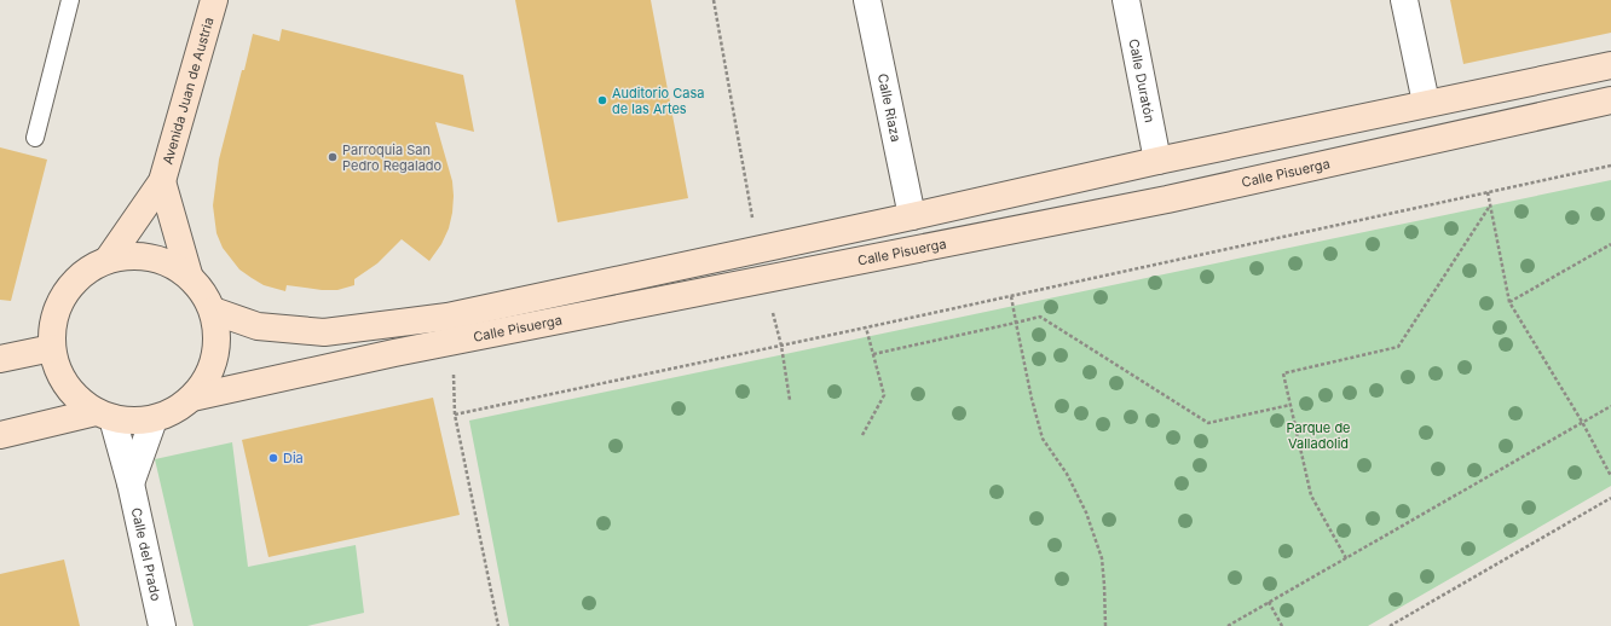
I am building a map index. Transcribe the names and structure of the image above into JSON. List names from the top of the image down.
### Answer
{
  "streets": {
    "street": [
      "Calle Duratón",
      "Avenida Juan de Austria",
      "Calle Riaza",
      "Calle Pisuerga",
      "Calle del Prado"
    ]
  },
  "crossings": [
    ["Calle Duratón", "Calle Pisuerga"],
    ["Avenida Juan de Austria", "Calle Pisuerga"],
    ["Avenida Juan de Austria", "Calle del Prado"],
    ["Calle Riaza", "Calle Pisuerga"],
    ["Calle Pisuerga", "Calle del Prado"]
  ],
  "parks": ["Parque de Valladolid"],
  "places": ["Auditorio Casa de las Artes", "Parroquia San Pedro Regalado", "Dia"]
}
